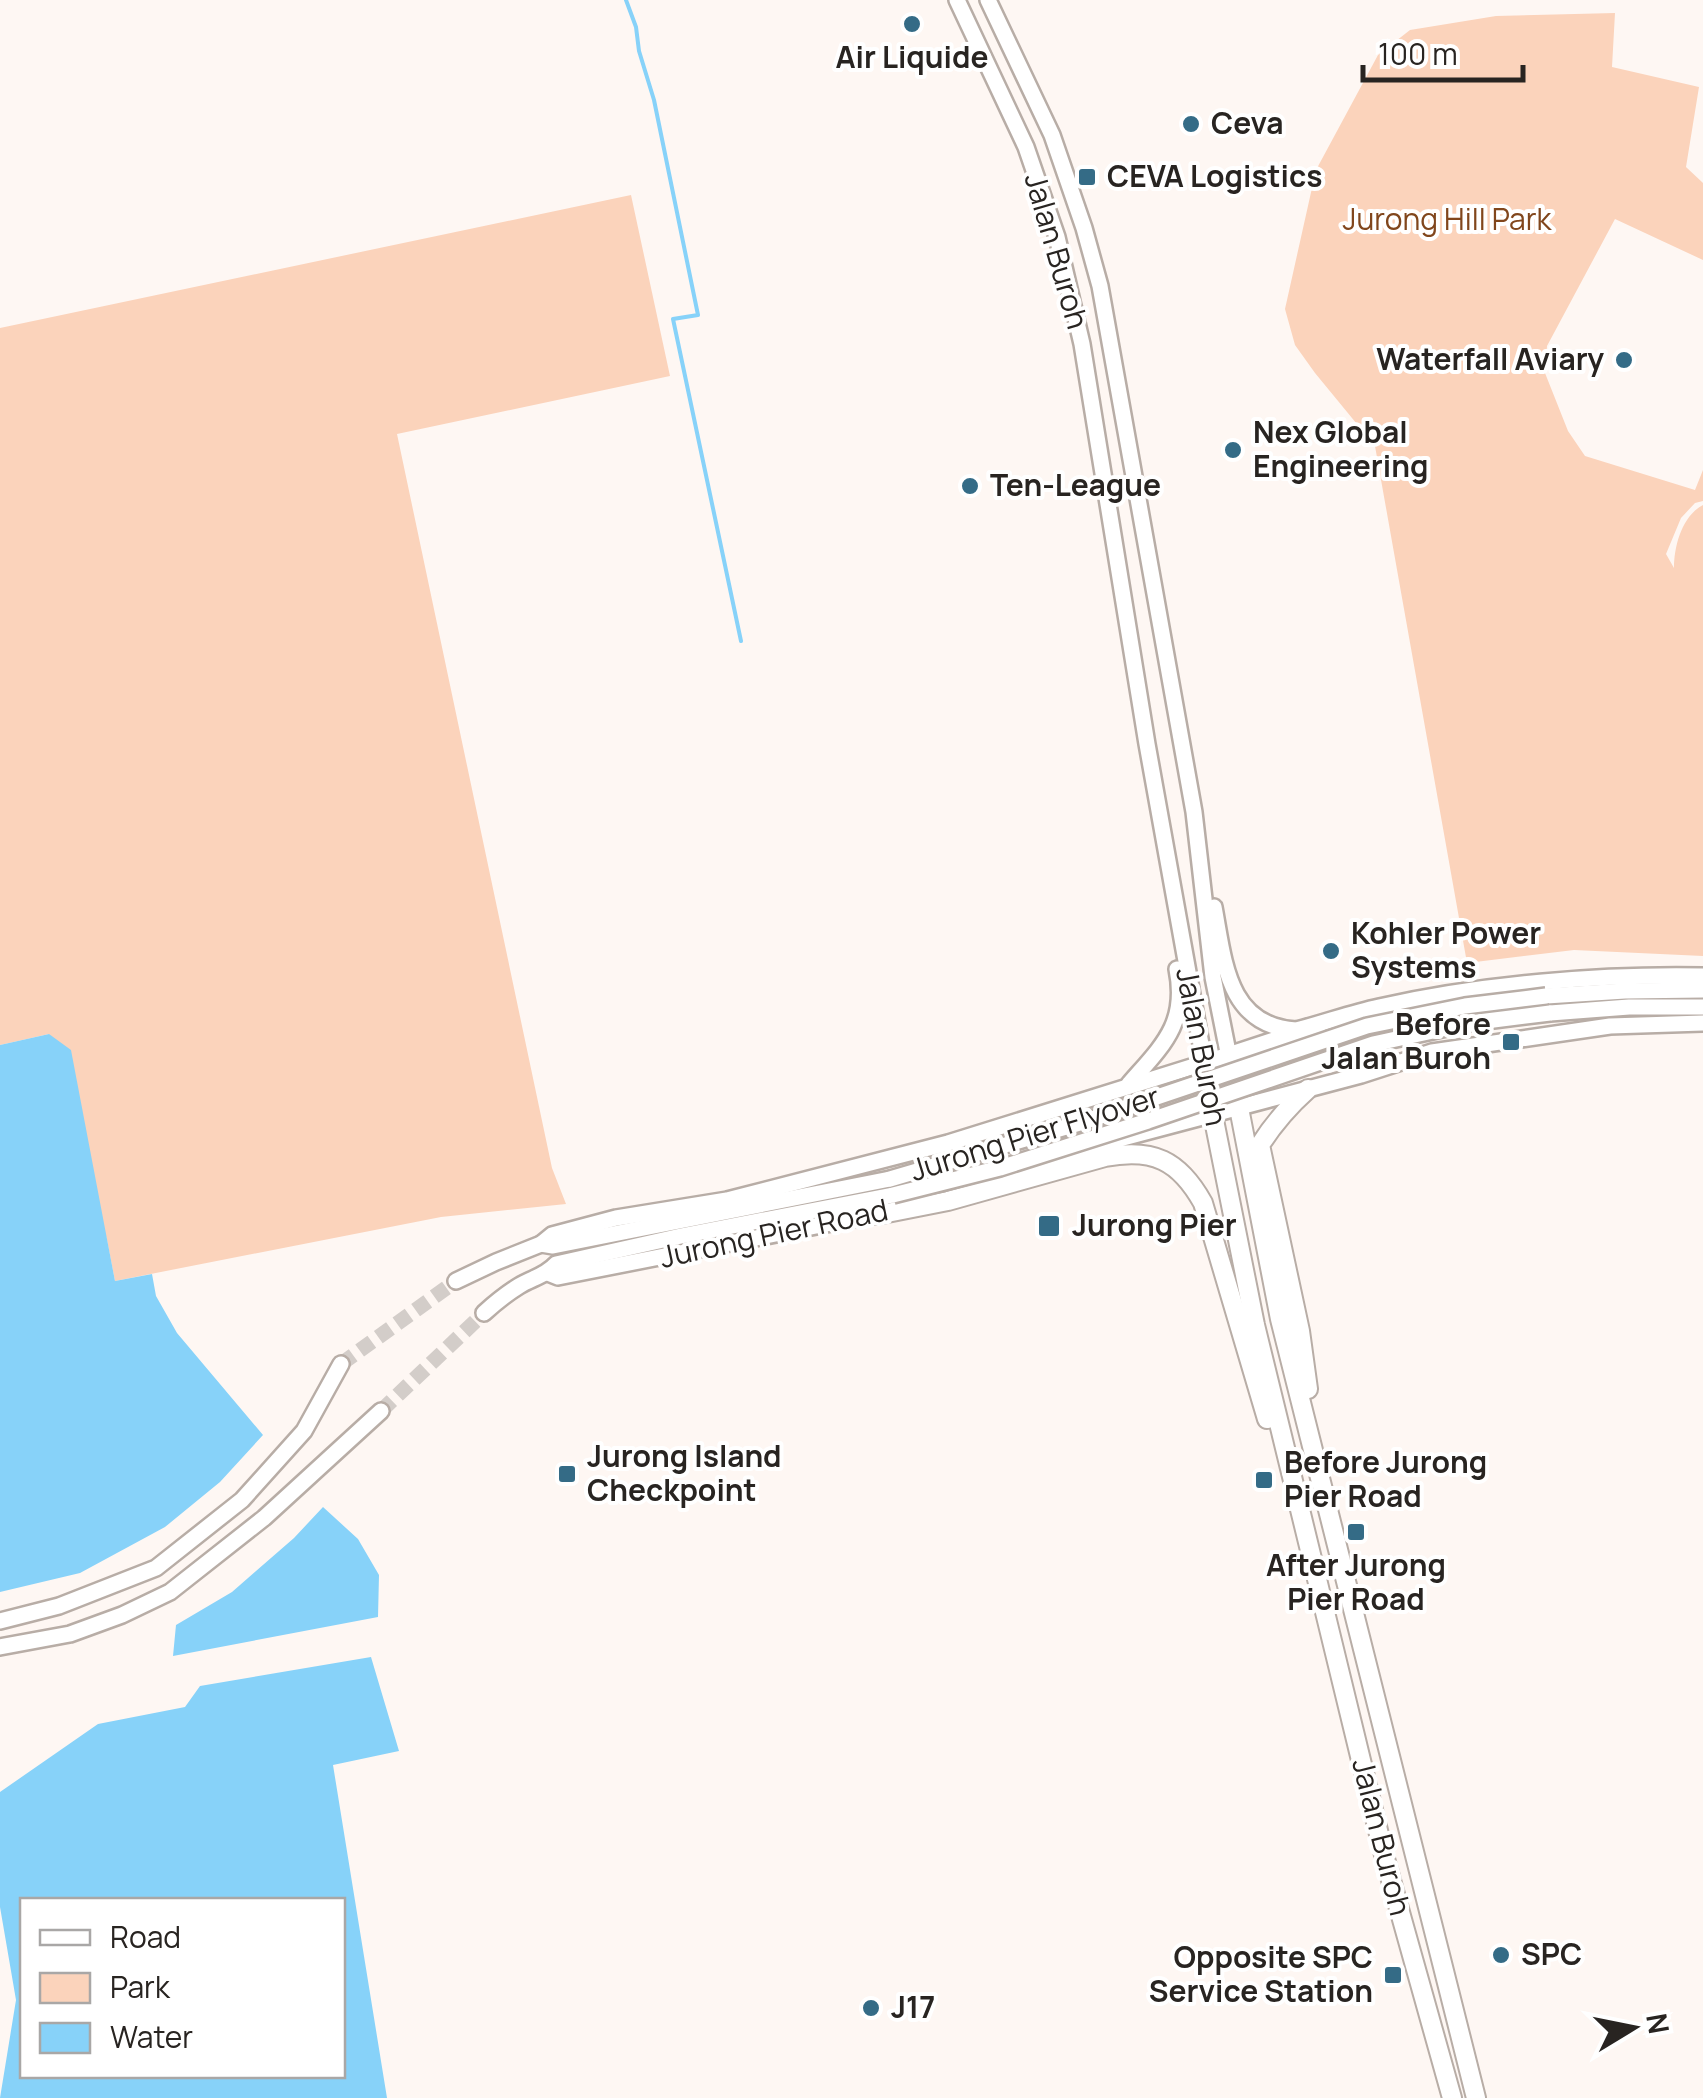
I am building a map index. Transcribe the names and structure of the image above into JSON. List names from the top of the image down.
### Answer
{
  "streets": {
    "highway": ["Jalan Buroh"],
    "main road": ["Jurong Pier Flyover", "Jurong Pier Road"]
  },
  "crossings": [
    ["Jalan Buroh", "Jurong Pier Road"],
    ["Jurong Pier Flyover", "Jurong Pier Road"]
  ],
  "parks": ["Jurong Hill Park"],
  "places": {
    "other": [
      "Air Liquide",
      "Ceva",
      "Waterfall Aviary",
      "Nex Global Engineering",
      "Ten-League",
      "Kohler Power Systems",
      "SPC",
      "J17"
    ],
    "transit": [
      "CEVA Logistics",
      "Before Jalan Buroh",
      "Jurong Pier",
      "Jurong Island Checkpoint",
      "Before Jurong Pier Road",
      "After Jurong Pier Road",
      "Opposite SPC Service Station"
    ]
  },
  "legend": ["Road", "Park", "Water"],
  "scale_bar": "100 m",
  "north": "right"
}
